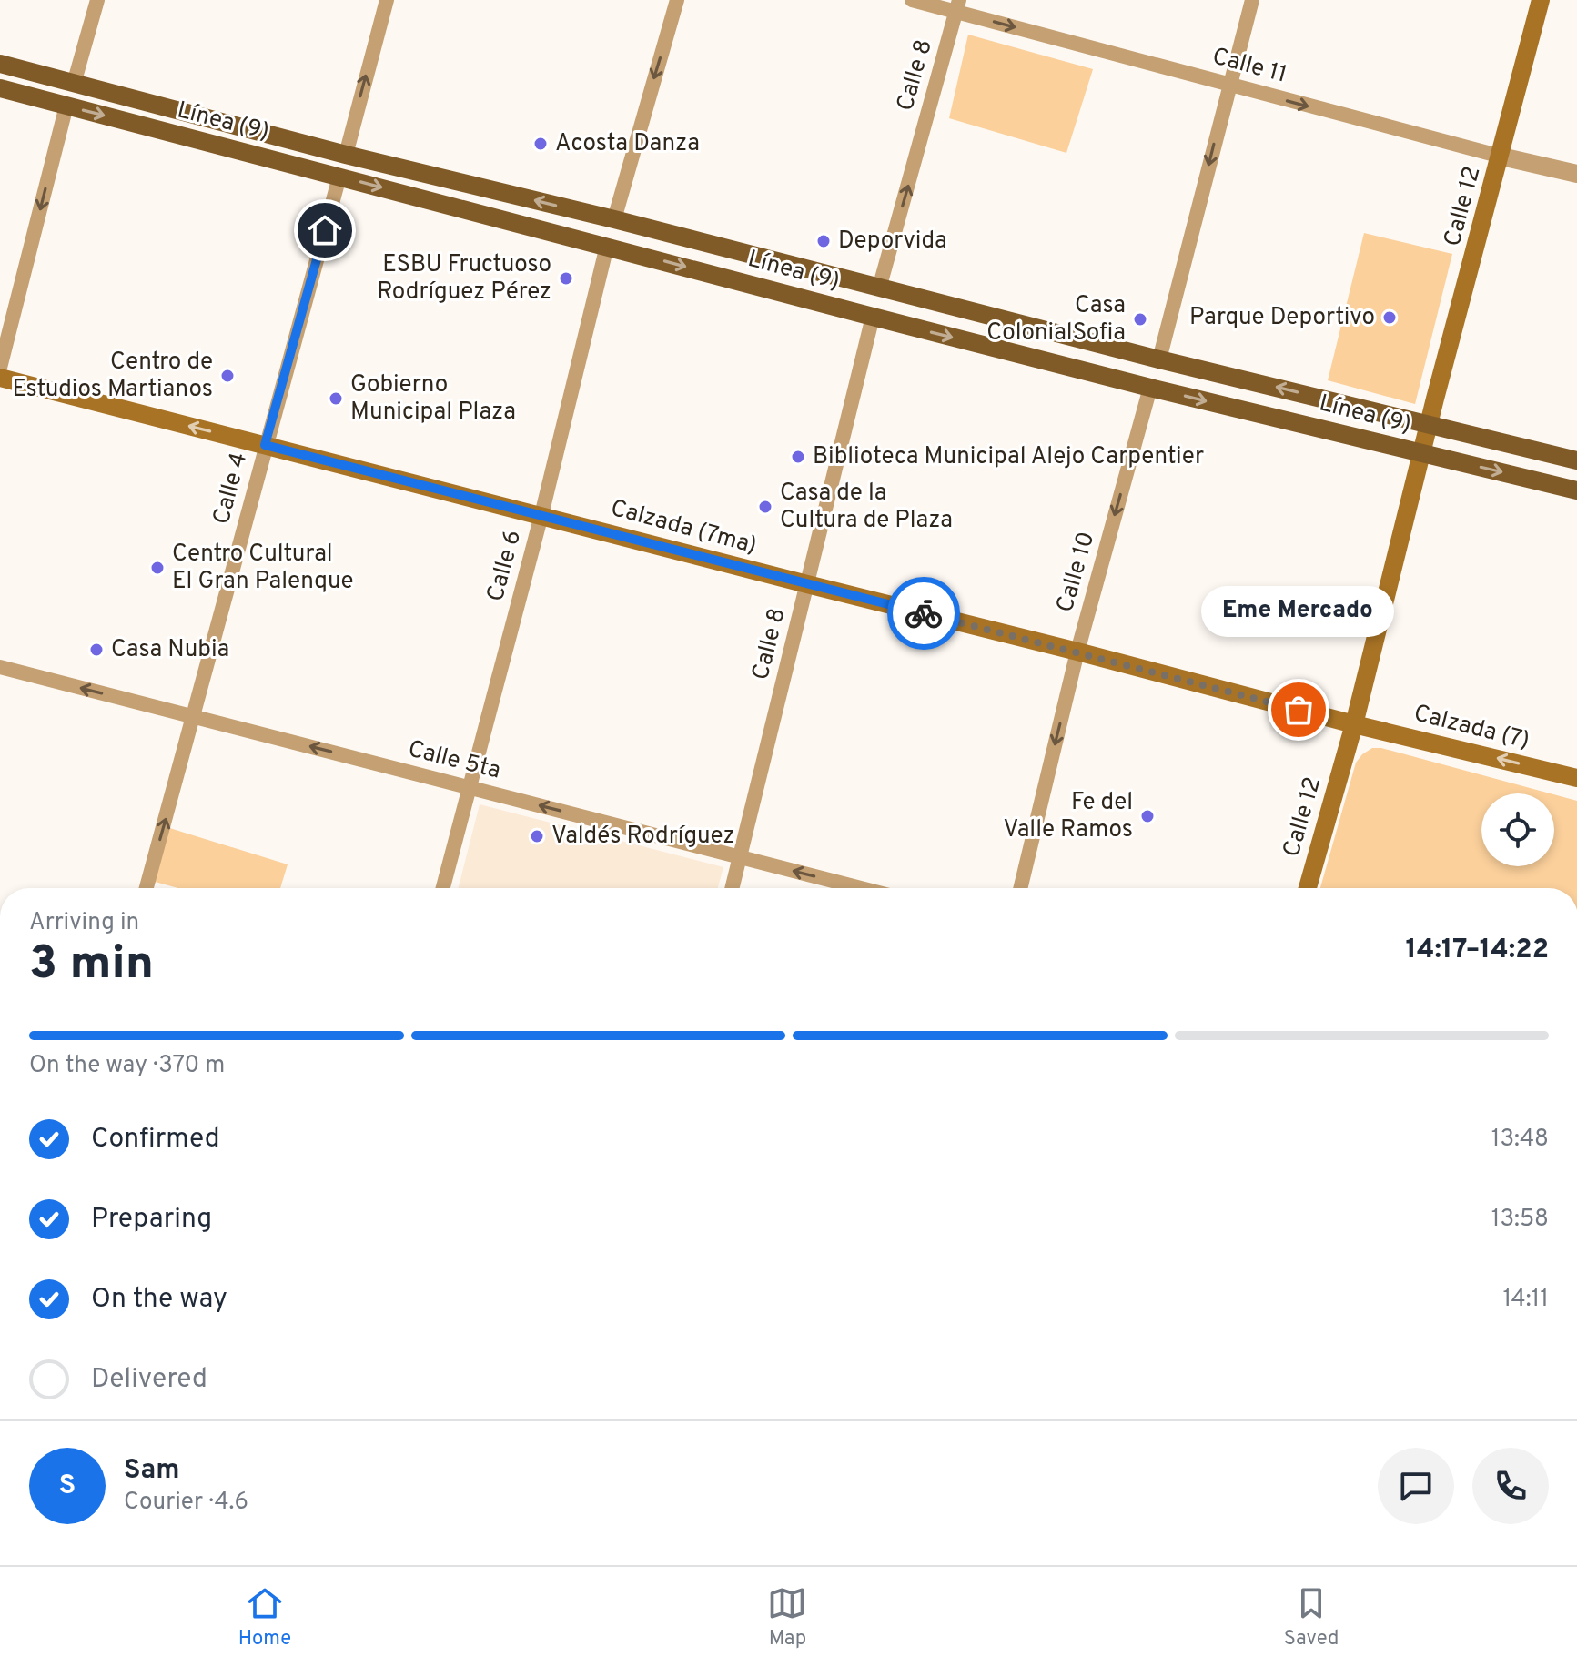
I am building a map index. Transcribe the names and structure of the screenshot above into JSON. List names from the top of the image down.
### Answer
{
  "streets": {
    "main road": [
      "Línea (9)",
      "Calle 12",
      "Calzada (7ma)",
      "Calzada (7)"
    ],
    "street": [
      "Calle 11",
      "Calle 8",
      "Calle 4",
      "Calle 6",
      "Calle 10",
      "Calle 5ta"
    ]
  },
  "crossings": [
    ["Calle 11", "Calle 8"],
    ["Calle 11", "Calle 12"],
    ["Calle 8", "Línea (9)"],
    ["Calle 8", "Calzada (7ma)"],
    ["Calle 8", "Calle 5ta"],
    ["Línea (9)", "Calle 12"],
    ["Línea (9)", "Calle 4"],
    ["Línea (9)", "Calle 6"],
    ["Línea (9)", "Calle 10"],
    ["Calle 12", "Calzada (7ma)"],
    ["Calle 12", "Calzada (7)"],
    ["Calle 4", "Calzada (7ma)"],
    ["Calle 4", "Calle 5ta"],
    ["Calzada (7ma)", "Calle 6"],
    ["Calzada (7ma)", "Calle 10"],
    ["Calzada (7ma)", "Calzada (7)"],
    ["Calle 6", "Calle 5ta"]
  ],
  "one_way": [
    "Calle 11",
    "Calle 10",
    "Calzada (7)",
    "Calle 5ta"
  ],
  "places": [
    "Acosta Danza",
    "Deporvida",
    "ESBU Fructuoso Rodríguez Pérez",
    "Parque Deportivo",
    "Casa ColonialSofia",
    "Centro de Estudios Martianos",
    "Gobierno Municipal Plaza",
    "Biblioteca Municipal Alejo Carpentier",
    "Casa de la Cultura de Plaza",
    "Centro Cultural El Gran Palenque",
    "Casa Nubia",
    "Eme Mercado",
    "Fe del Valle Ramos",
    "Valdés Rodríguez"
  ],
  "page": {
    "bubble": "Eme Mercado",
    "heading": ["3 min", "Arriving in", "14:17–14:22"],
    "panel": ["Sam", "Courier · 4.6"],
    "bar": "On the way · 370 m",
    "list": [
      ["Confirmed", "13:48"],
      ["Preparing", "13:58"],
      ["On the way", "14:11"],
      "Delivered"
    ],
    "round": "S",
    "tabs": ["Home", "Map", "Saved"]
  }
}
